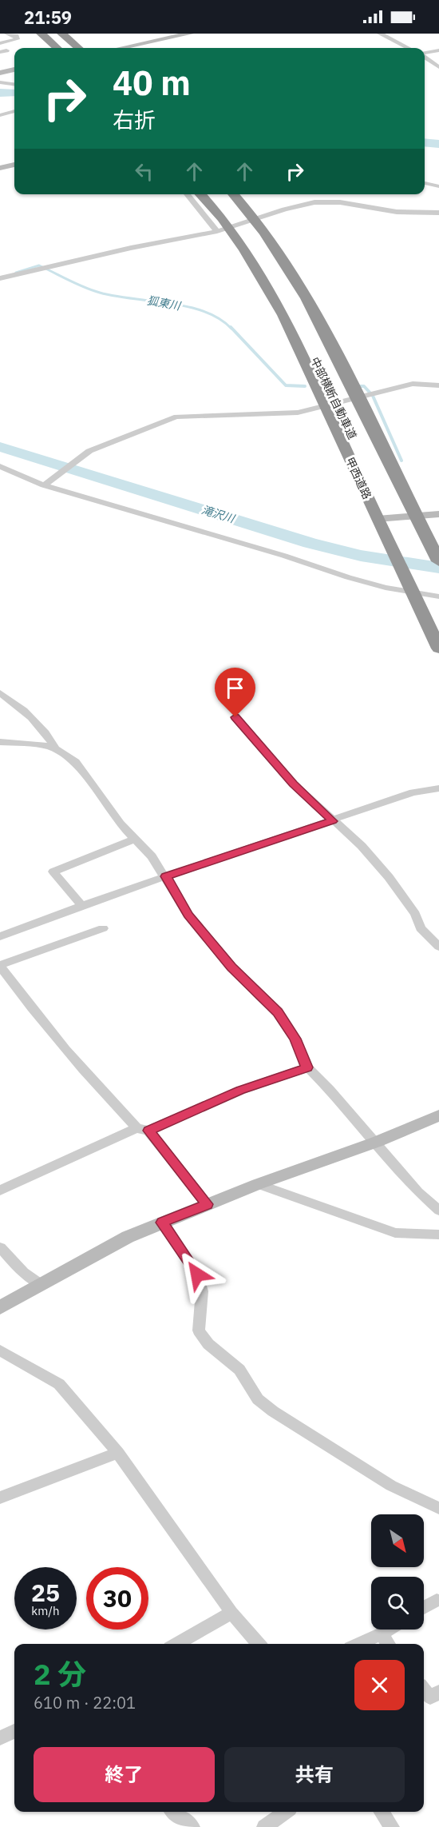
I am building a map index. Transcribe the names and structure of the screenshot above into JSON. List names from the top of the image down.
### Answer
{
  "streets": {
    "highway": ["中部横断自動車道", "甲西道路"]
  },
  "water": ["狐東川", "滝沢川"],
  "north": "bottom right",
  "page": {
    "status": "21:59",
    "turn": ["40 m", "右折"],
    "speed": "25 km/h",
    "limit": "30",
    "heading": ["2 分", "610 m · 22:01"],
    "buttons": ["終了", "共有"]
  }
}
